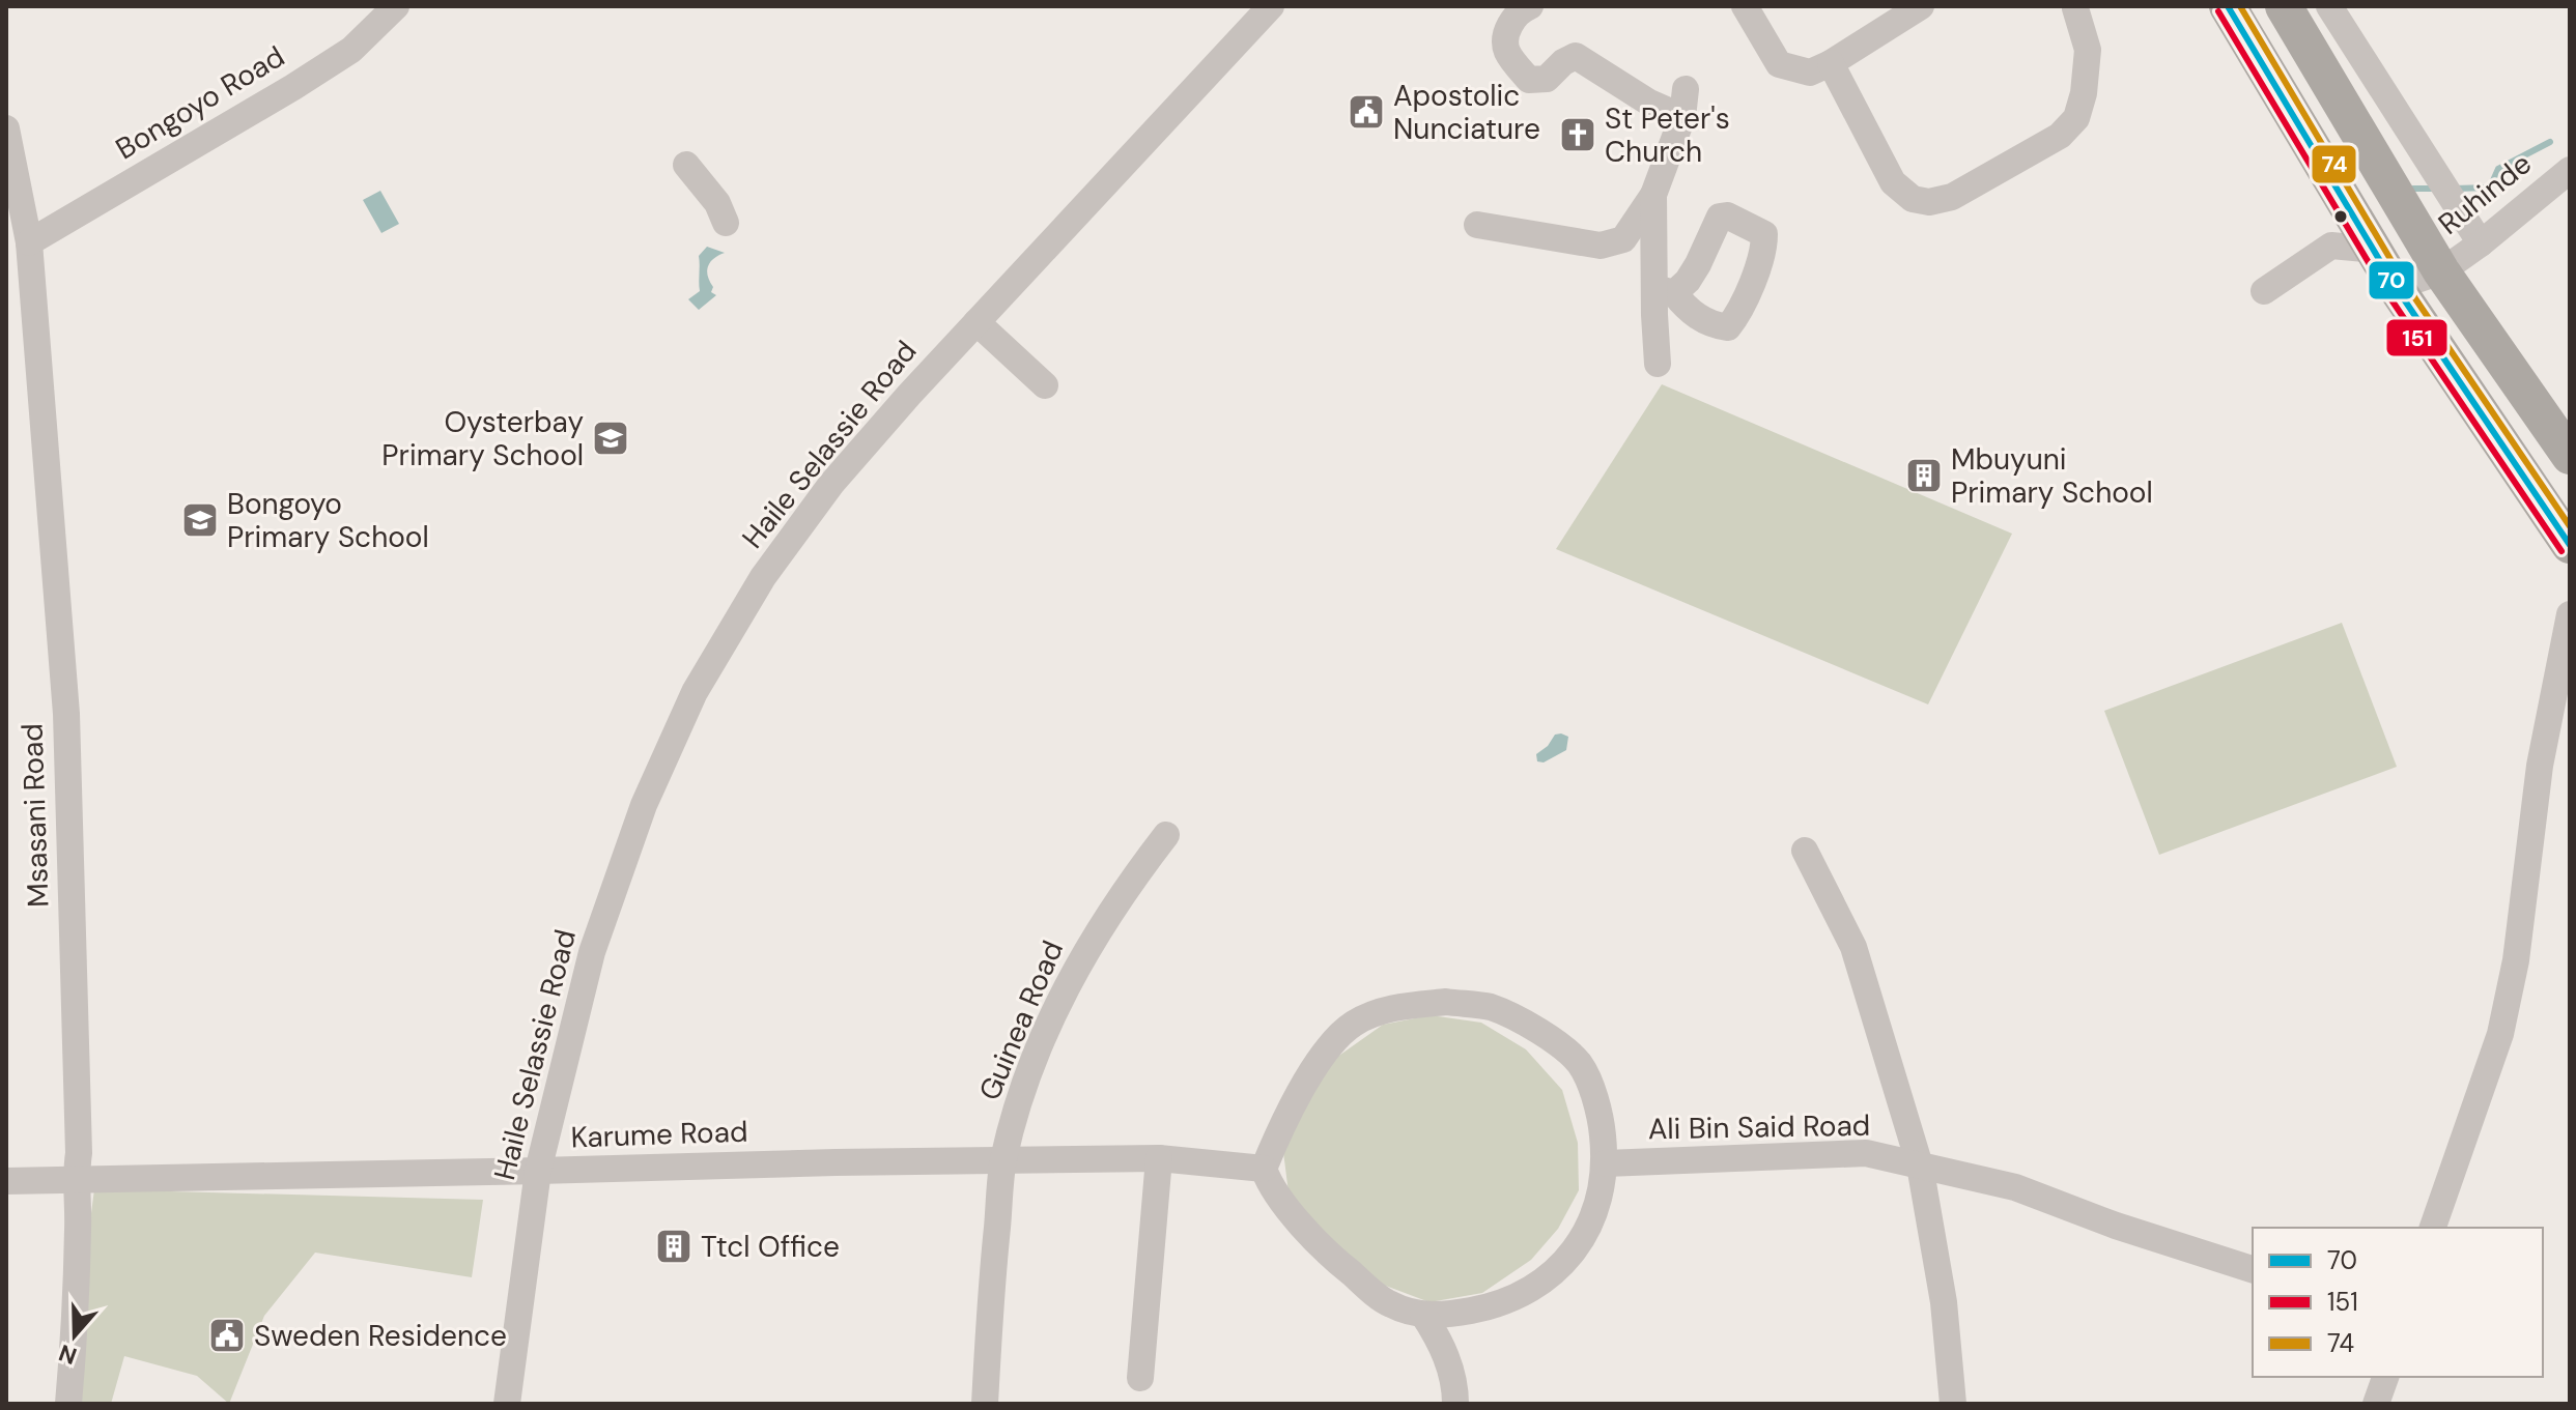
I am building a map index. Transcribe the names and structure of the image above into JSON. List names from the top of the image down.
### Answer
{
  "streets": {
    "street": [
      "Bongoyo Road",
      "Ruhinde",
      "Haile Selassie Road",
      "Msasani Road",
      "Guinea Road",
      "Ali Bin Said Road",
      "Karume Road"
    ]
  },
  "crossings": [
    ["Bongoyo Road", "Msasani Road"],
    ["Haile Selassie Road", "Karume Road"],
    ["Msasani Road", "Karume Road"],
    ["Guinea Road", "Karume Road"]
  ],
  "places": {
    "public building": ["Apostolic Nunciature", "Sweden Residence"],
    "church": ["St Peter's Church"],
    "school or university": ["Oysterbay Primary School", "Bongoyo Primary School"],
    "building": ["Mbuyuni Primary School", "Ttcl Office"]
  },
  "lines": ["transit line 70", "transit line 74", "transit line 151"],
  "legend": ["70", "151", "74"],
  "north": "bottom"
}
